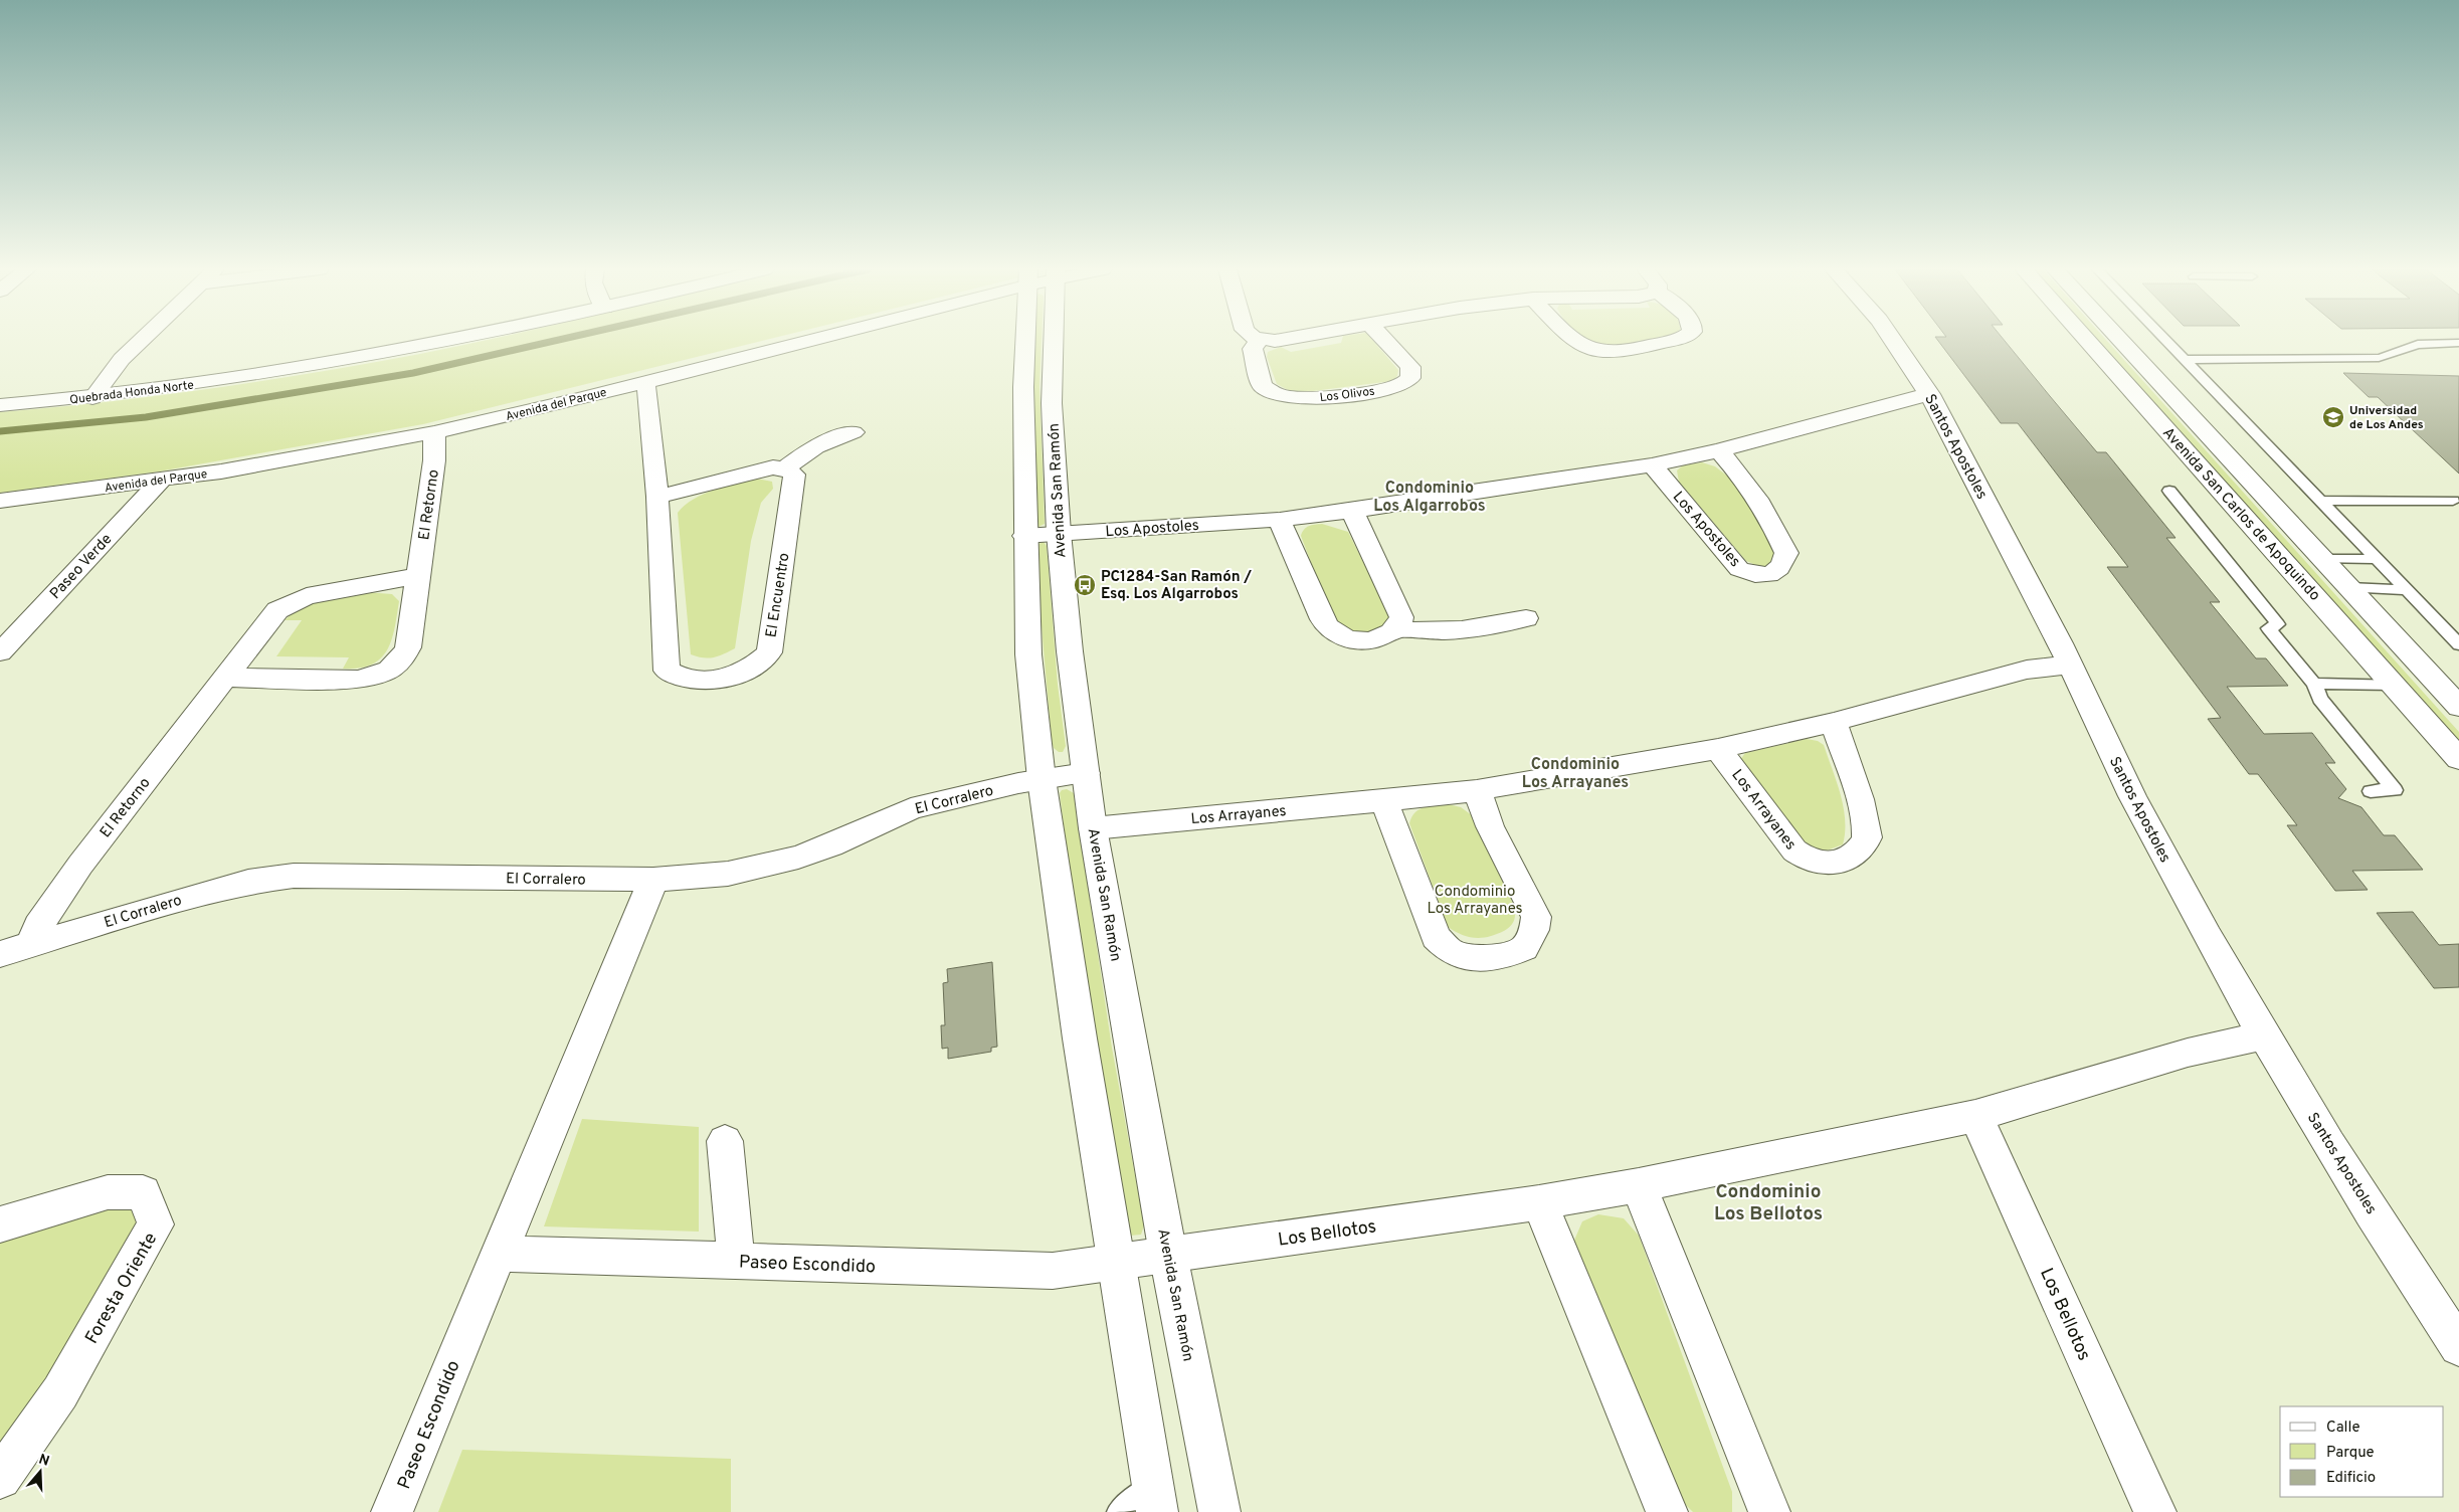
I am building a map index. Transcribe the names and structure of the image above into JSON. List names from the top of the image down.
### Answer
{
  "streets": {
    "street": [
      "Quebrada Honda Norte",
      "Los Olivos",
      "Avenida del Parque",
      "Santos Apostoles",
      "Avenida San Ramón",
      "El Retorno",
      "Avenida San Carlos de Apoquindo",
      "Los Apostoles",
      "Paseo Verde",
      "El Encuentro",
      "El Corralero",
      "Los Arrayanes",
      "Los Bellotos",
      "Paseo Escondido",
      "Foresta Oriente"
    ]
  },
  "crossings": [
    ["Avenida del Parque", "El Retorno"],
    ["Avenida del Parque", "Paseo Verde"],
    ["Avenida del Parque", "El Encuentro"],
    ["Santos Apostoles", "Los Apostoles"],
    ["Santos Apostoles", "Los Arrayanes"],
    ["Santos Apostoles", "Los Bellotos"],
    ["Avenida San Ramón", "Los Apostoles"],
    ["Avenida San Ramón", "El Corralero"],
    ["Avenida San Ramón", "Los Arrayanes"],
    ["Avenida San Ramón", "Los Bellotos"],
    ["Avenida San Ramón", "Paseo Escondido"],
    ["El Retorno", "El Corralero"],
    ["El Corralero", "Paseo Escondido"],
    ["Los Bellotos", "Paseo Escondido"]
  ],
  "districts": ["Condominio Los Algarrobos", "Condominio Los Arrayanes", "Condominio Los Bellotos"],
  "parks": ["Condominio Los Arrayanes"],
  "places": {
    "school or university": ["Universidad de Los Andes"],
    "bus stop": ["PC1284-San Ramón / Esq. Los Algarrobos"]
  },
  "legend": ["Calle", "Parque", "Edificio"],
  "north": "top"
}
